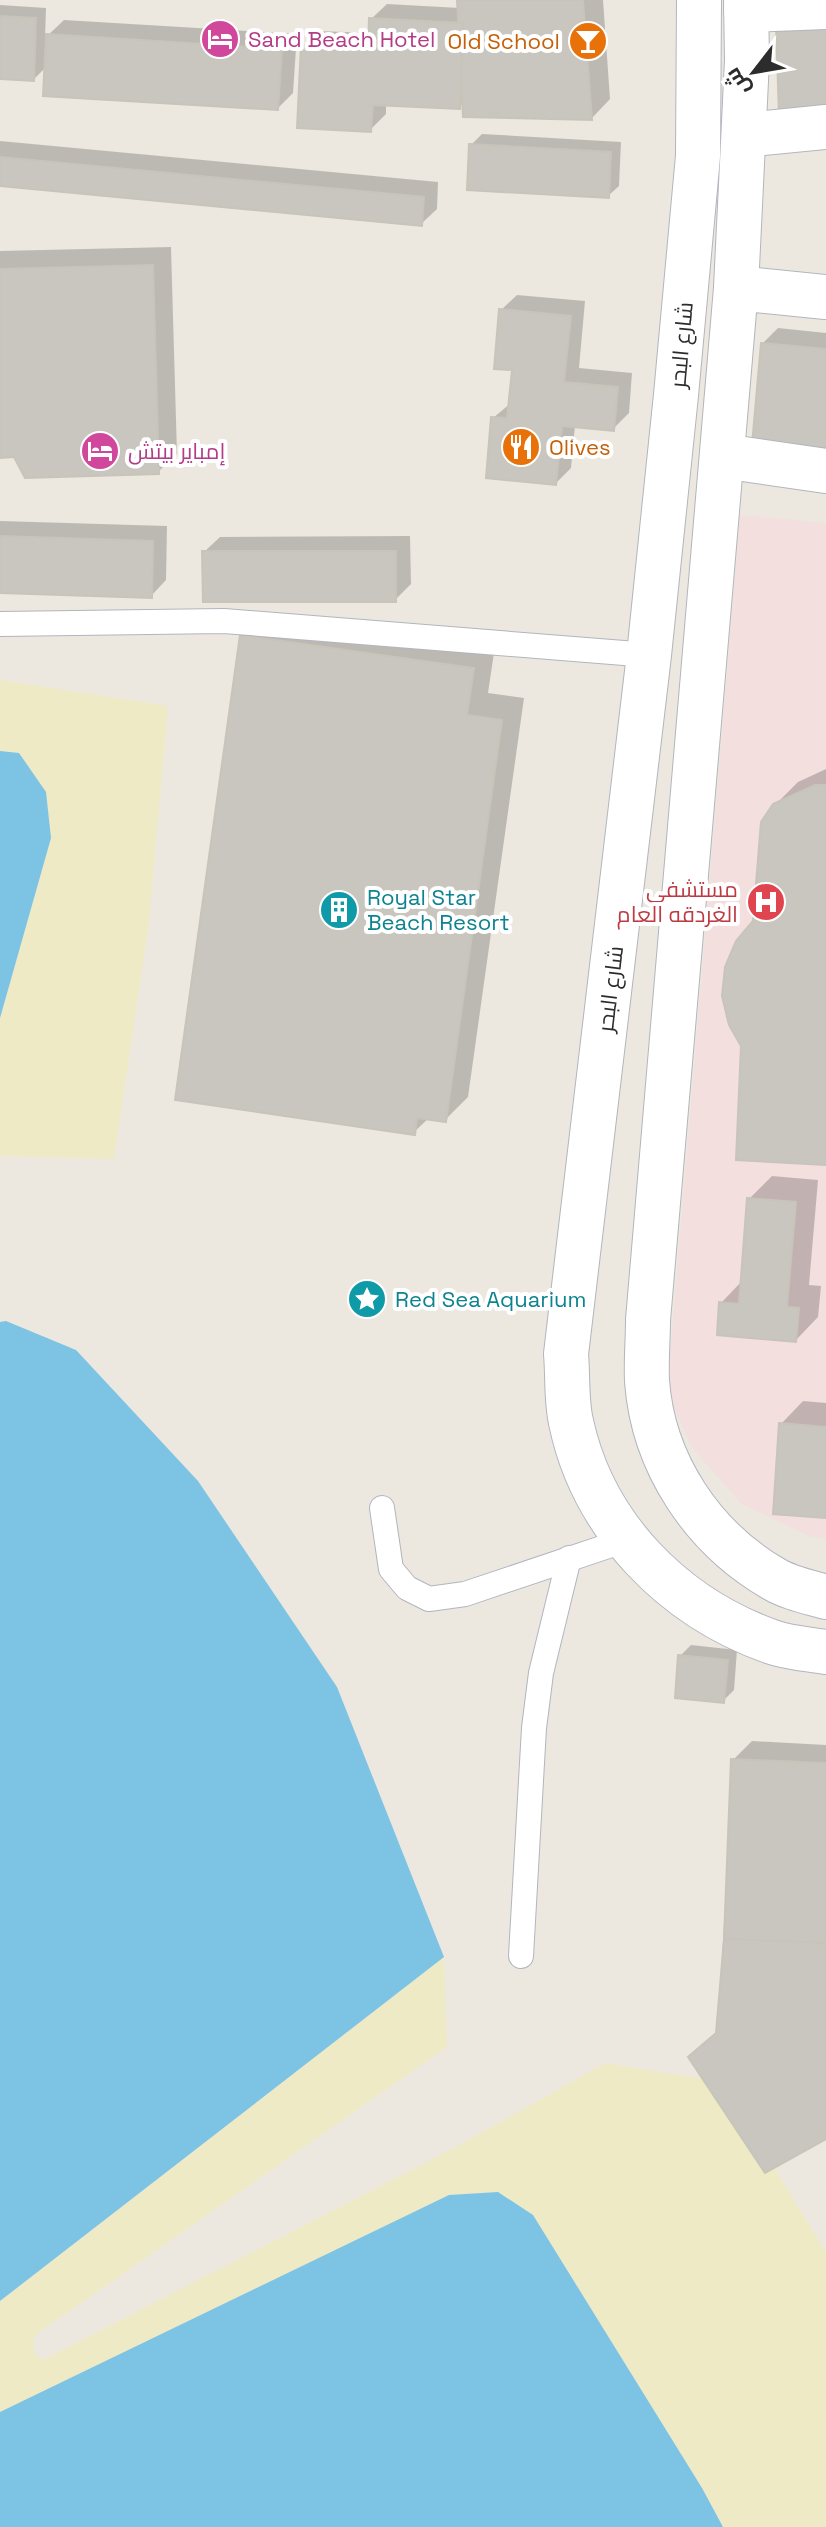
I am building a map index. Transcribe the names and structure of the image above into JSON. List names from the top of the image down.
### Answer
{
  "streets": {
    "main road": ["شارع البحر"]
  },
  "places": {
    "hotel": ["Sand Beach Hotel", "إمباير بيتش"],
    "bar": ["Old School"],
    "restaurant": ["Olives"],
    "hospital": ["مستشفي الغردقه العام"],
    "building": ["Royal Star Beach Resort"],
    "place": ["Red Sea Aquarium"]
  },
  "north": "bottom left"
}
